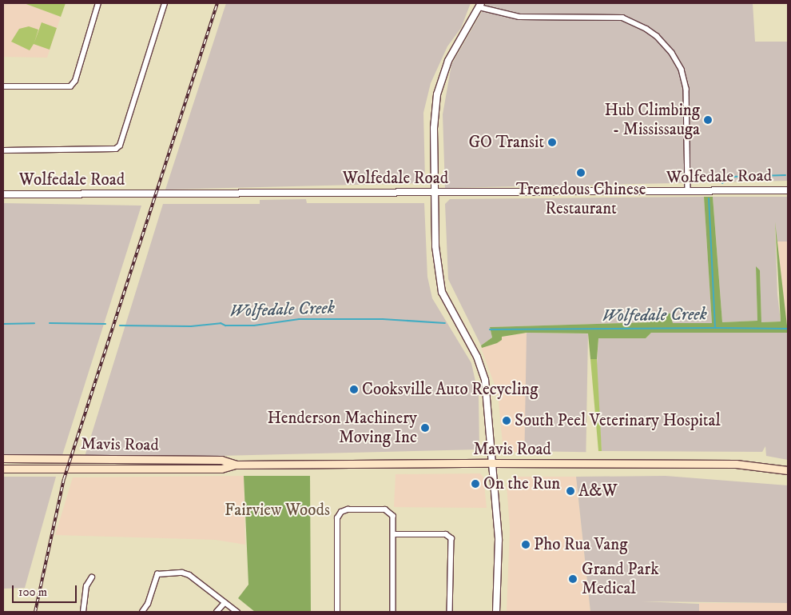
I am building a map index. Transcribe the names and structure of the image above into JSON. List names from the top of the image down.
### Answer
{
  "streets": {
    "main road": ["Mavis Road"],
    "street": ["Wolfedale Road"]
  },
  "water": ["Wolfedale Creek"],
  "parks": ["Fairview Woods"],
  "places": [
    "Hub Climbing - Mississauga",
    "GO Transit",
    "Tremedous Chinese Restaurant",
    "Cooksville Auto Recycling",
    "South Peel Veterinary Hospital",
    "Henderson Machinery Moving Inc",
    "On the Run",
    "A&W",
    "Pho Rua Vang",
    "Grand Park Medical"
  ],
  "scale_bar": "100 m"
}
